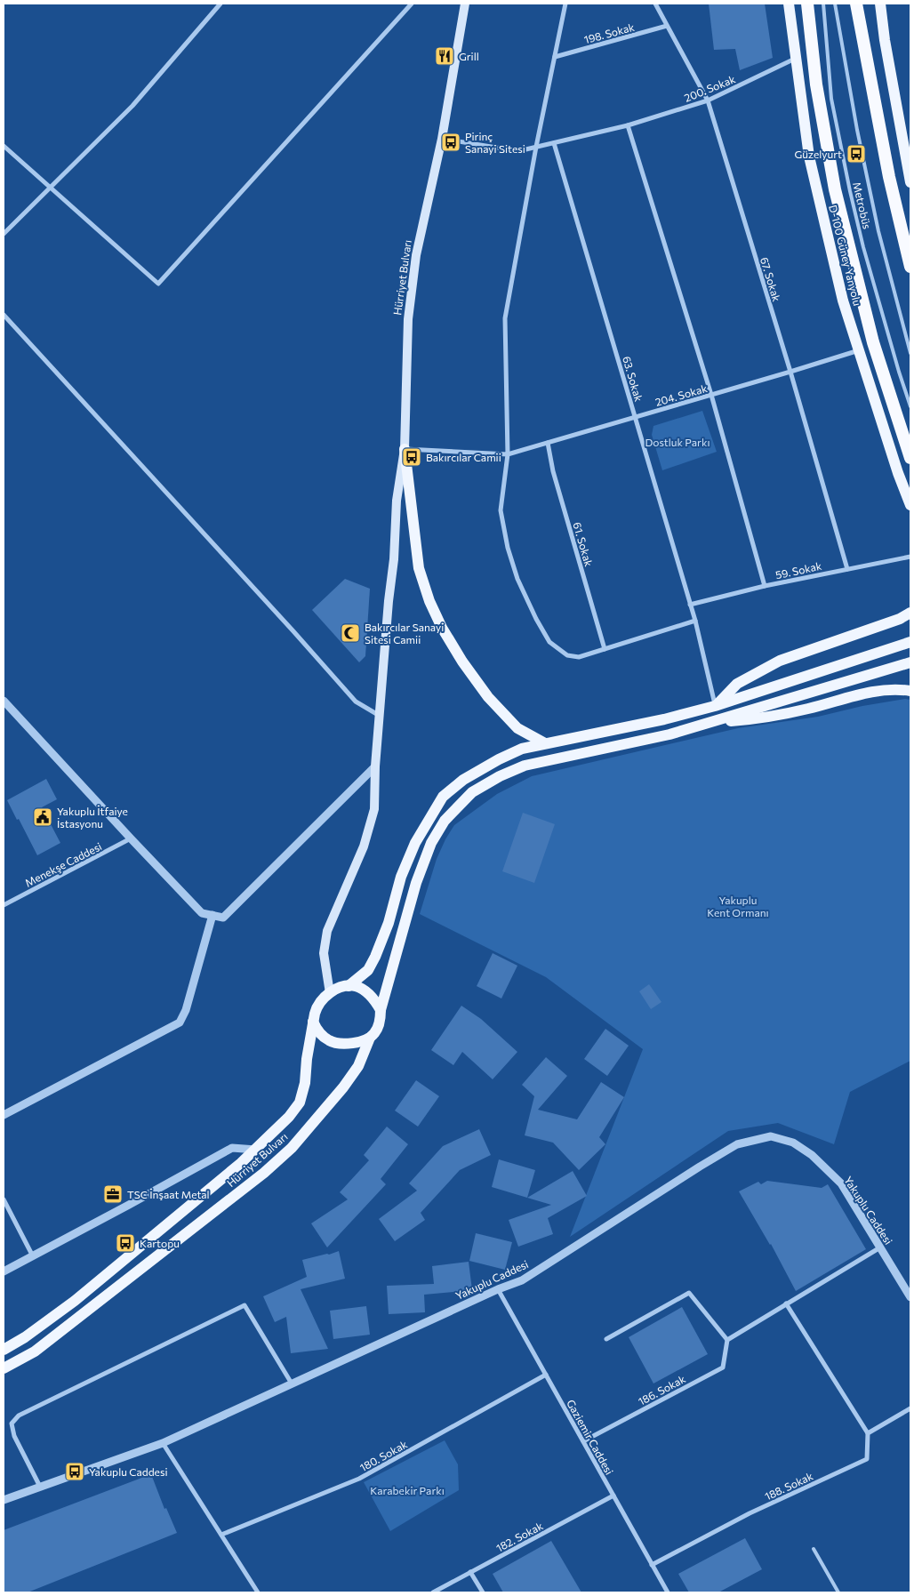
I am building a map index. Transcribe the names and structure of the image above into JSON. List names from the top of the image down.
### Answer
{
  "streets": {
    "main road": ["D-100 Güney Yanyolu", "Hürriyet Bulvarı"],
    "street": [
      "198. Sokak",
      "200. Sokak",
      "67. Sokak",
      "63. Sokak",
      "204. Sokak",
      "61. Sokak",
      "59. Sokak",
      "Menekşe Caddesi",
      "Yakuplu Caddesi",
      "186. Sokak",
      "Gaziemir Caddesi",
      "180. Sokak",
      "188. Sokak",
      "182. Sokak"
    ],
    "lane": ["Metrobüs"]
  },
  "crossings": [
    ["198. Sokak", "67. Sokak"],
    ["200. Sokak", "D-100 Güney Yanyolu"],
    ["200. Sokak", "Hürriyet Bulvarı"],
    ["200. Sokak", "67. Sokak"],
    ["200. Sokak", "63. Sokak"],
    ["D-100 Güney Yanyolu", "204. Sokak"],
    ["Hürriyet Bulvarı", "204. Sokak"],
    ["67. Sokak", "204. Sokak"],
    ["67. Sokak", "59. Sokak"],
    ["63. Sokak", "204. Sokak"],
    ["63. Sokak", "59. Sokak"],
    ["204. Sokak", "61. Sokak"],
    ["Yakuplu Caddesi", "Gaziemir Caddesi"],
    ["186. Sokak", "Gaziemir Caddesi"],
    ["Gaziemir Caddesi", "180. Sokak"],
    ["Gaziemir Caddesi", "188. Sokak"],
    ["Gaziemir Caddesi", "182. Sokak"]
  ],
  "parks": ["Dostluk Parkı", "Yakuplu Kent Ormanı", "Karabekir Parkı"],
  "places": {
    "restaurant": ["Grill"],
    "bus stop": [
      "Pirinç Sanayi Sitesi",
      "Güzelyurt",
      "Bakırcılar Camii",
      "Kartopu",
      "Yakuplu Caddesi"
    ],
    "mosque": ["Bakırcılar Sanayi Sitesi Camii"],
    "public building": ["Yakuplu İtfaiye İstasyonu"],
    "office": ["TSC İnşaat Metal"]
  }
}
